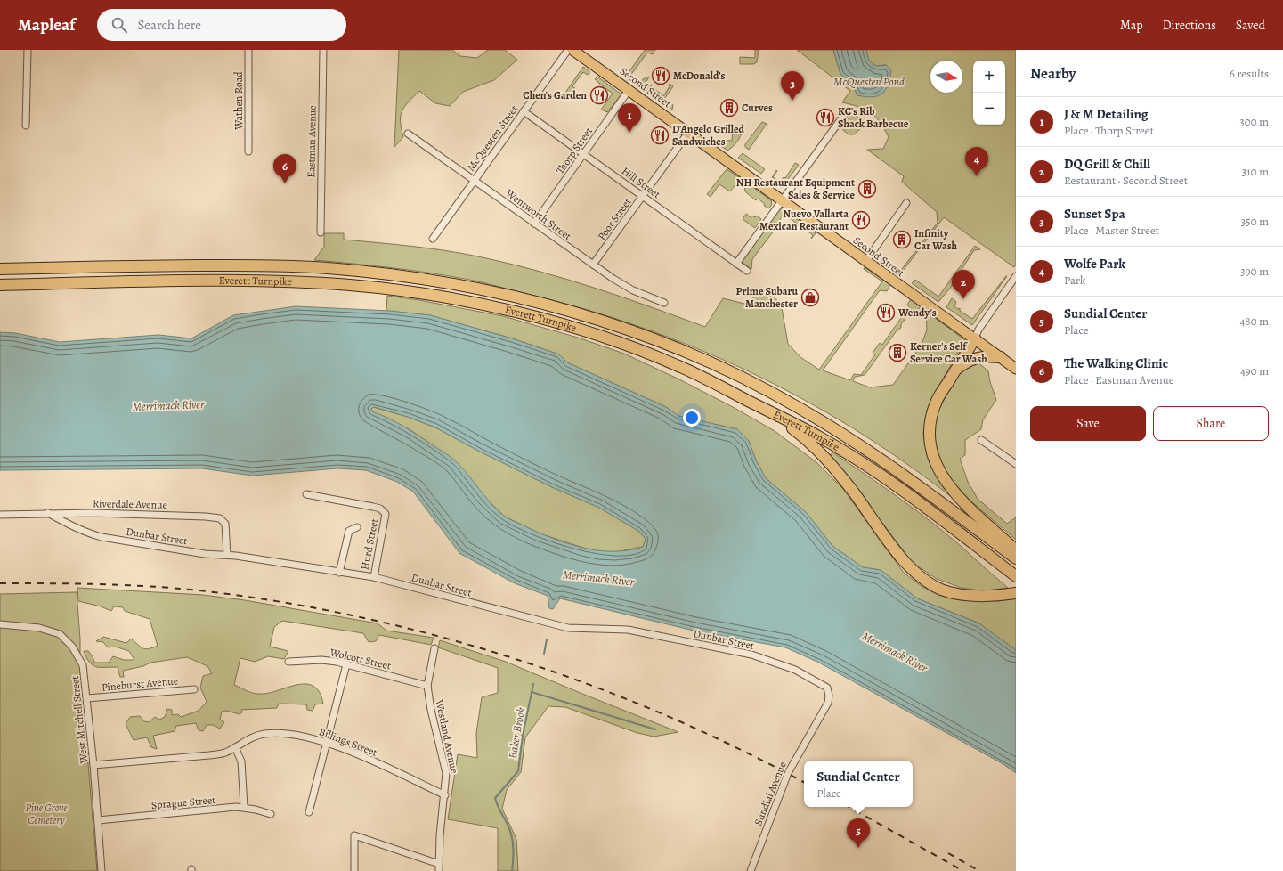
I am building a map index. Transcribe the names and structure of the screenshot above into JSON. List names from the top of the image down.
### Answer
{
  "streets": {
    "highway": ["Everett Turnpike"],
    "main road": ["Second Street"],
    "street": [
      "Wathen Road",
      "McQuesten Street",
      "Eastman Avenue",
      "Thorp Street",
      "Hill Street",
      "Wentworth Street",
      "Poor Street",
      "Riverdale Avenue",
      "Dunbar Street",
      "Hurd Street",
      "Wolcott Street",
      "Pinehurst Avenue",
      "West Mitchell Street",
      "Westland Avenue",
      "Billings Street",
      "Sundial Avenue",
      "Sprague Street"
    ]
  },
  "crossings": [
    ["Second Street", "Thorp Street"],
    ["Second Street", "Poor Street"],
    ["McQuesten Street", "Hill Street"],
    ["McQuesten Street", "Wentworth Street"],
    ["Thorp Street", "Hill Street"],
    ["Thorp Street", "Wentworth Street"],
    ["Hill Street", "Poor Street"],
    ["Wentworth Street", "Poor Street"],
    ["Riverdale Avenue", "Dunbar Street"],
    ["Dunbar Street", "Hurd Street"],
    ["Dunbar Street", "Sundial Avenue"],
    ["Wolcott Street", "Westland Avenue"],
    ["Pinehurst Avenue", "West Mitchell Street"],
    ["West Mitchell Street", "Billings Street"],
    ["West Mitchell Street", "Sprague Street"],
    ["Westland Avenue", "Billings Street"]
  ],
  "water": ["McQuesten Pond", "Merrimack River", "Baker Brook"],
  "parks": ["Pine Grove Cemetery"],
  "places": {
    "restaurant": [
      "McDonald's",
      "Chen's Garden",
      "KC's Rib Shack Barbecue",
      "D'Angelo Grilled Sandwiches",
      "Nuevo Vallarta Mexican Restaurant",
      "Wendy's"
    ],
    "building": [
      "Curves",
      "NH Restaurant Equipment Sales & Service",
      "Infinity Car Wash",
      "Kerner's Self Service Car Wash"
    ],
    "shop": ["Prime Subaru Manchester"]
  },
  "north": "right",
  "page": {
    "header": "Mapleaf",
    "search": "Search here",
    "nav": ["Map", "Directions", "Saved"],
    "heading": ["Nearby", "6 results"],
    "map_buttons": ["+", "−"],
    "pins": [
      "3",
      "1",
      "4",
      "6",
      "2",
      "5"
    ],
    "list": [
      {
        "mark": "1",
        "name": "J & M Detailing",
        "note": "Place · Thorp Street",
        "value": "300 m"
      },
      {
        "mark": "2",
        "name": "DQ Grill & Chill",
        "note": "Restaurant · Second Street",
        "value": "310 m"
      },
      {
        "mark": "3",
        "name": "Sunset Spa",
        "note": "Place · Master Street",
        "value": "350 m"
      },
      {
        "mark": "4",
        "name": "Wolfe Park",
        "note": "Park",
        "value": "390 m"
      },
      {
        "mark": "5",
        "name": "Sundial Center",
        "note": "Place",
        "value": "480 m"
      },
      {
        "mark": "6",
        "name": "The Walking Clinic",
        "note": "Place · Eastman Avenue",
        "value": "490 m"
      }
    ],
    "buttons": ["Save", "Share"],
    "popup": ["Sundial Center", "Place"]
  }
}
